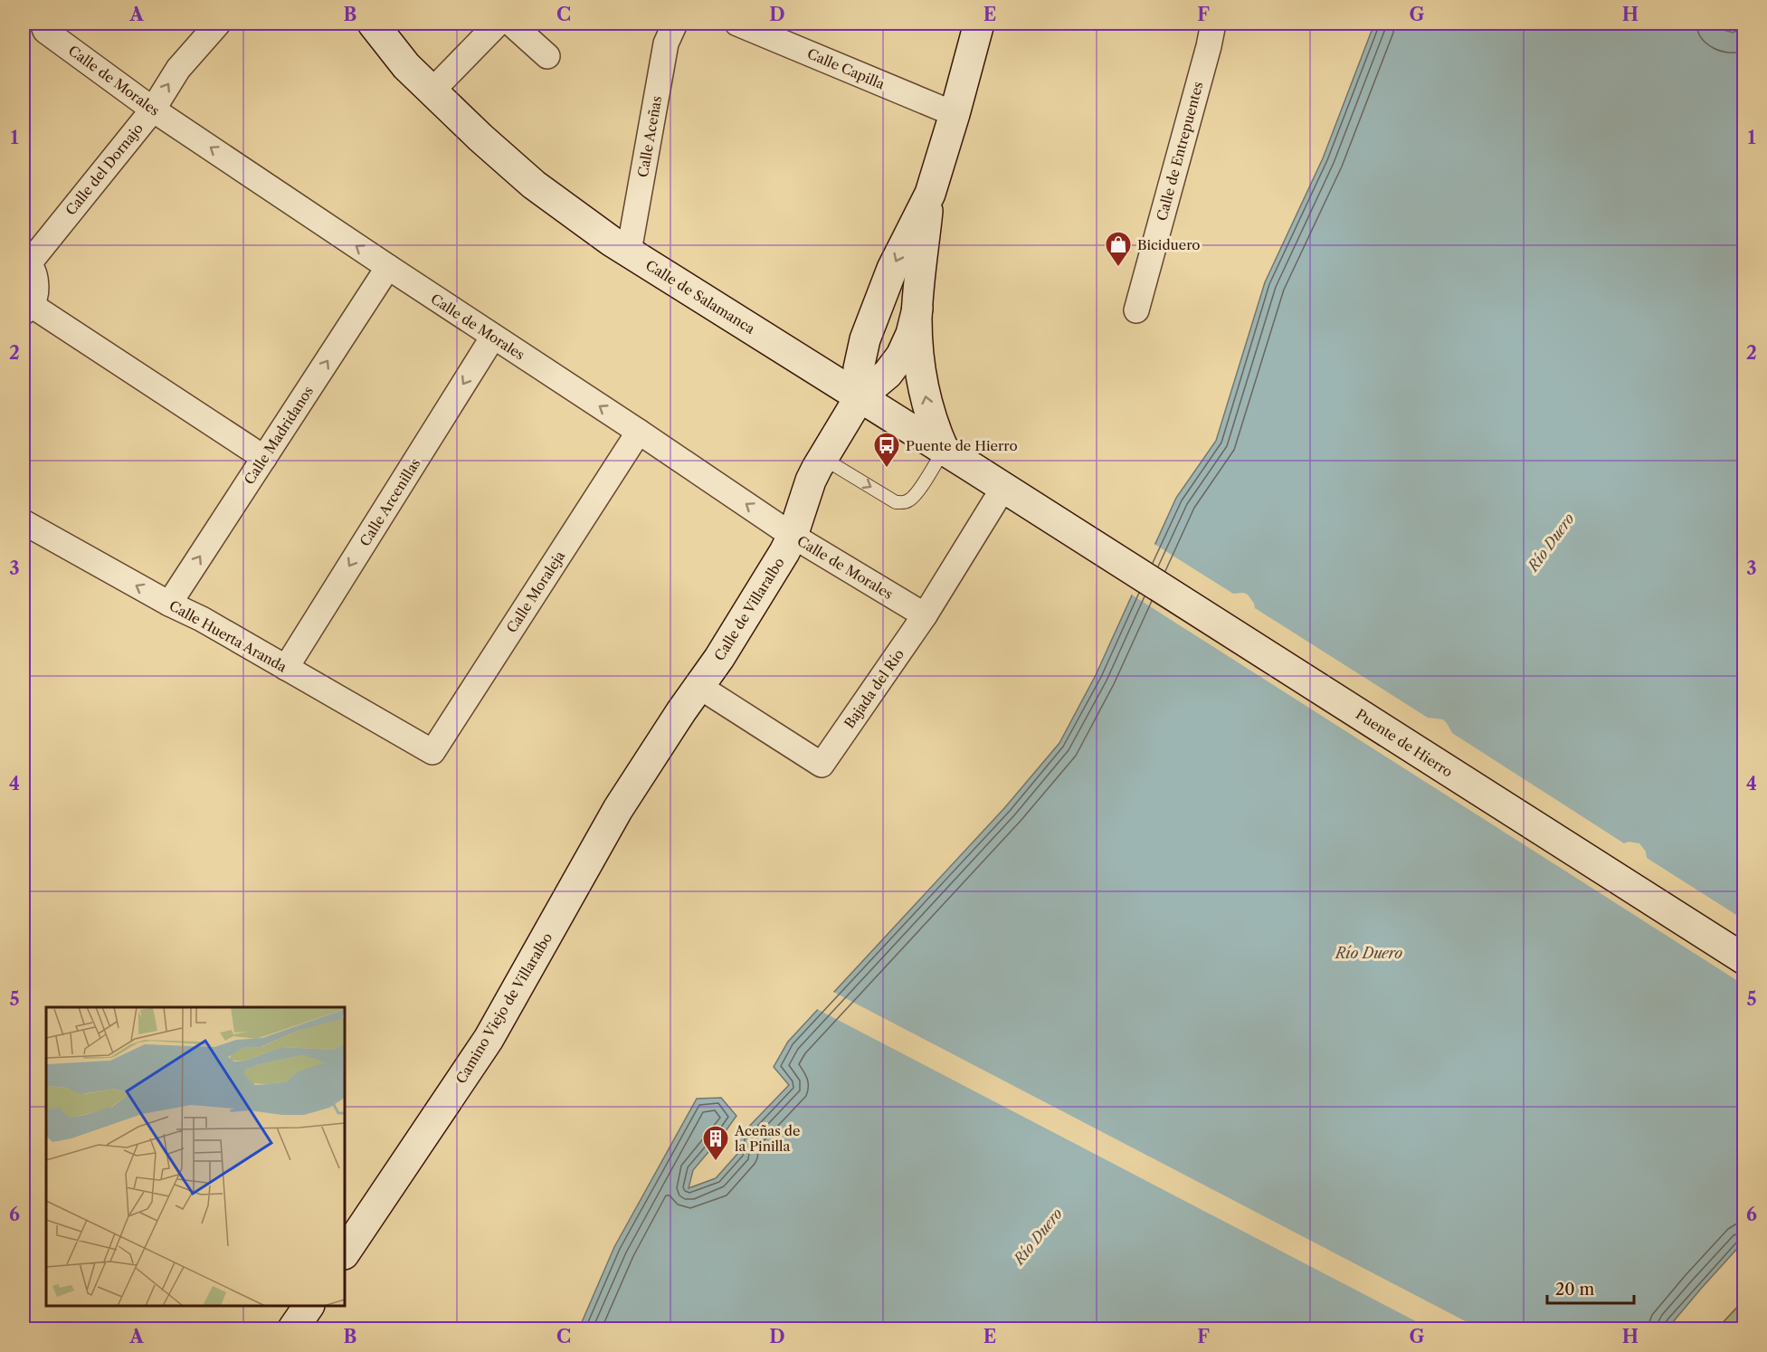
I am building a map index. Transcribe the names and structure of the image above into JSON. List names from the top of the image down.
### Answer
{
  "streets": {
    "street": [
      "Calle Capilla",
      "Calle de Morales",
      "Calle Aceñas",
      "Calle de Entrepuentes",
      "Calle del Dornajo",
      "Calle de Salamanca",
      "Calle Madridanos",
      "Calle Arcenillas",
      "Calle Moraleja",
      "Calle de Villaralbo",
      "Calle Huerta Aranda",
      "Bajada del Río",
      "Puente de Hierro",
      "Camino Viejo de Villaralbo"
    ]
  },
  "crossings": [
    ["Calle de Morales", "Calle del Dornajo"],
    ["Calle de Morales", "Calle Madridanos"],
    ["Calle de Morales", "Calle Arcenillas"],
    ["Calle de Morales", "Calle Moraleja"],
    ["Calle de Morales", "Calle de Villaralbo"],
    ["Calle de Morales", "Bajada del Río"],
    ["Calle Aceñas", "Calle de Salamanca"],
    ["Calle de Salamanca", "Calle de Villaralbo"],
    ["Calle de Salamanca", "Bajada del Río"],
    ["Calle de Salamanca", "Puente de Hierro"],
    ["Calle Madridanos", "Calle Huerta Aranda"],
    ["Calle Arcenillas", "Calle Huerta Aranda"],
    ["Calle Moraleja", "Calle Huerta Aranda"],
    ["Calle de Villaralbo", "Bajada del Río"],
    ["Calle de Villaralbo", "Camino Viejo de Villaralbo"]
  ],
  "one_way": [
    "Calle de Morales",
    "Calle del Dornajo",
    "Calle Madridanos",
    "Calle Arcenillas"
  ],
  "water": ["Río Duero"],
  "places": {
    "shop": ["Biciduero"],
    "bus stop": ["Puente de Hierro"],
    "building": ["Aceñas de la Pinilla"]
  },
  "scale_bar": "20 m",
  "grid": {
    "columns": [
      "A",
      "B",
      "C",
      "D",
      "E",
      "F",
      "G",
      "H"
    ],
    "rows": [
      "1",
      "2",
      "3",
      "4",
      "5",
      "6"
    ]
  }
}
